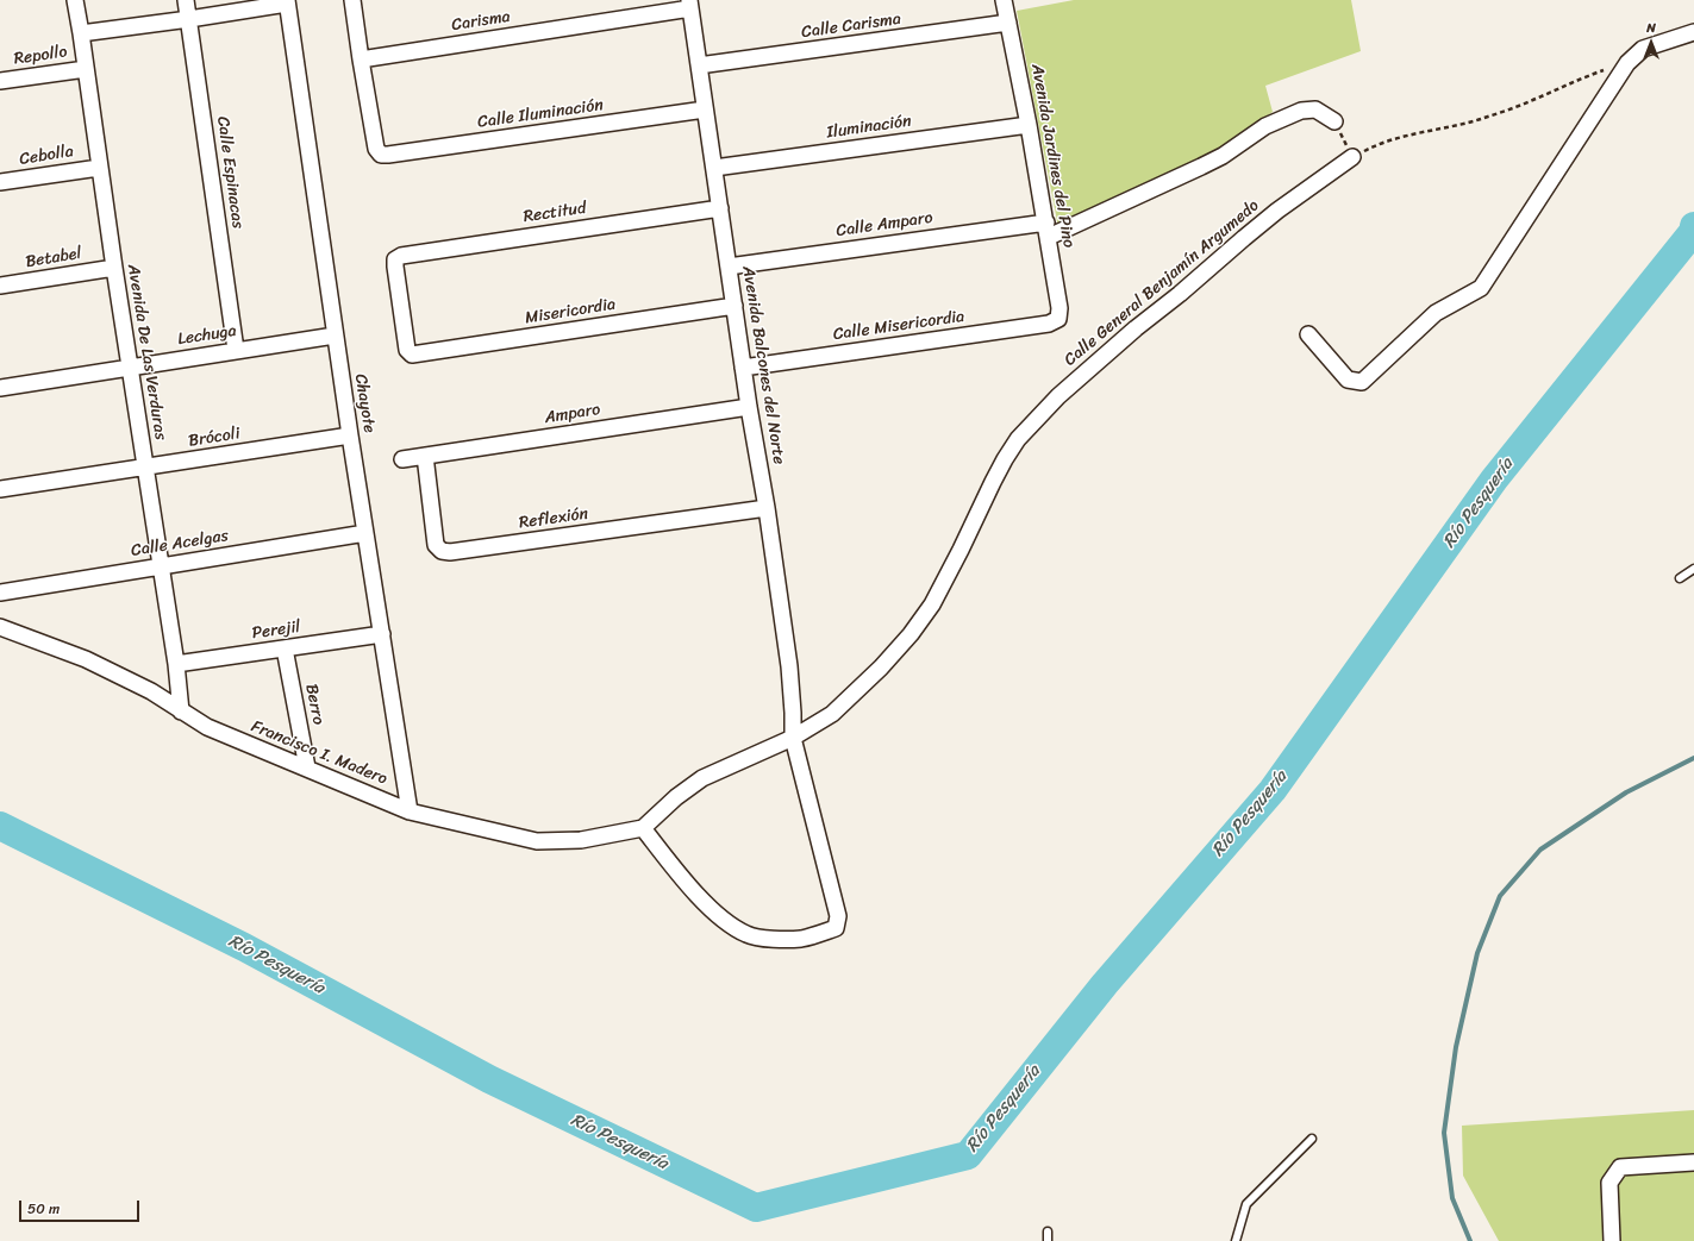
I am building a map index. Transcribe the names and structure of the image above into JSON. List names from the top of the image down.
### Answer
{
  "streets": {
    "street": [
      "Carisma",
      "Calle Carisma",
      "Repollo",
      "Calle Iluminación",
      "Iluminación",
      "Cebolla",
      "Avenida Jardines del Pino",
      "Calle Espinacas",
      "Rectitud",
      "Calle Amparo",
      "Betabel",
      "Calle General Benjamín Argumedo",
      "Misericordia",
      "Calle Misericordia",
      "Lechuga",
      "Avenida De Las Verduras",
      "Avenida Balcones del Norte",
      "Chayote",
      "Amparo",
      "Brócoli",
      "Reflexión",
      "Calle Acelgas",
      "Perejil",
      "Berro",
      "Francisco I. Madero"
    ]
  },
  "crossings": [
    ["Carisma", "Calle Iluminación"],
    ["Carisma", "Avenida Balcones del Norte"],
    ["Calle Carisma", "Avenida Jardines del Pino"],
    ["Calle Carisma", "Avenida Balcones del Norte"],
    ["Repollo", "Calle Espinacas"],
    ["Repollo", "Avenida De Las Verduras"],
    ["Repollo", "Chayote"],
    ["Calle Iluminación", "Avenida Balcones del Norte"],
    ["Iluminación", "Avenida Jardines del Pino"],
    ["Iluminación", "Avenida Balcones del Norte"],
    ["Cebolla", "Avenida De Las Verduras"],
    ["Avenida Jardines del Pino", "Calle Amparo"],
    ["Avenida Jardines del Pino", "Calle Misericordia"],
    ["Calle Espinacas", "Lechuga"],
    ["Rectitud", "Misericordia"],
    ["Rectitud", "Avenida Balcones del Norte"],
    ["Calle Amparo", "Avenida Balcones del Norte"],
    ["Betabel", "Avenida De Las Verduras"],
    ["Calle General Benjamín Argumedo", "Avenida Balcones del Norte"],
    ["Calle General Benjamín Argumedo", "Francisco I. Madero"],
    ["Misericordia", "Avenida Balcones del Norte"],
    ["Calle Misericordia", "Avenida Balcones del Norte"],
    ["Lechuga", "Avenida De Las Verduras"],
    ["Lechuga", "Chayote"],
    ["Avenida De Las Verduras", "Brócoli"],
    ["Avenida De Las Verduras", "Calle Acelgas"],
    ["Avenida De Las Verduras", "Perejil"],
    ["Avenida De Las Verduras", "Francisco I. Madero"],
    ["Avenida Balcones del Norte", "Amparo"],
    ["Avenida Balcones del Norte", "Reflexión"],
    ["Avenida Balcones del Norte", "Francisco I. Madero"],
    ["Chayote", "Brócoli"],
    ["Chayote", "Calle Acelgas"],
    ["Chayote", "Perejil"],
    ["Chayote", "Francisco I. Madero"],
    ["Amparo", "Reflexión"],
    ["Perejil", "Berro"],
    ["Berro", "Francisco I. Madero"]
  ],
  "water": ["Río Pesquería"],
  "scale_bar": "50 m",
  "north": "top"
}
